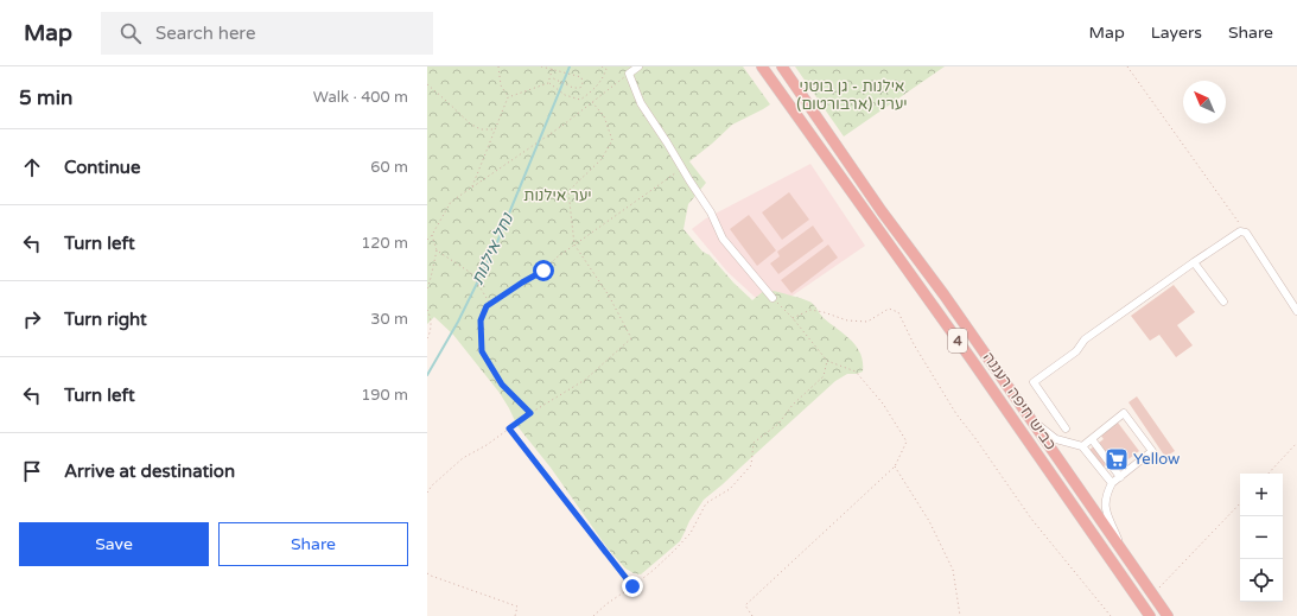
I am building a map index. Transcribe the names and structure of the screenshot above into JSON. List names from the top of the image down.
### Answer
{
  "streets": {
    "highway": ["4", "כביש חיפה רעננה"]
  },
  "water": ["נחל אילנות"],
  "parks": ["אילנות - גן בוטני יערני (ארבורטום)", "יער אילנות"],
  "places": {
    "supermarket": ["Yellow"]
  },
  "north": "top left",
  "page": {
    "header": "Map",
    "search": "Search here",
    "nav": ["Map", "Layers", "Share"],
    "heading": ["5 min", "Walk · 400 m"],
    "list": [
      ["Continue", "60 m"],
      ["Turn left", "120 m"],
      ["Turn right", "30 m"],
      ["Turn left", "190 m"],
      "Arrive at destination"
    ],
    "map_buttons": ["+", "−"],
    "buttons": ["Save", "Share"]
  }
}
